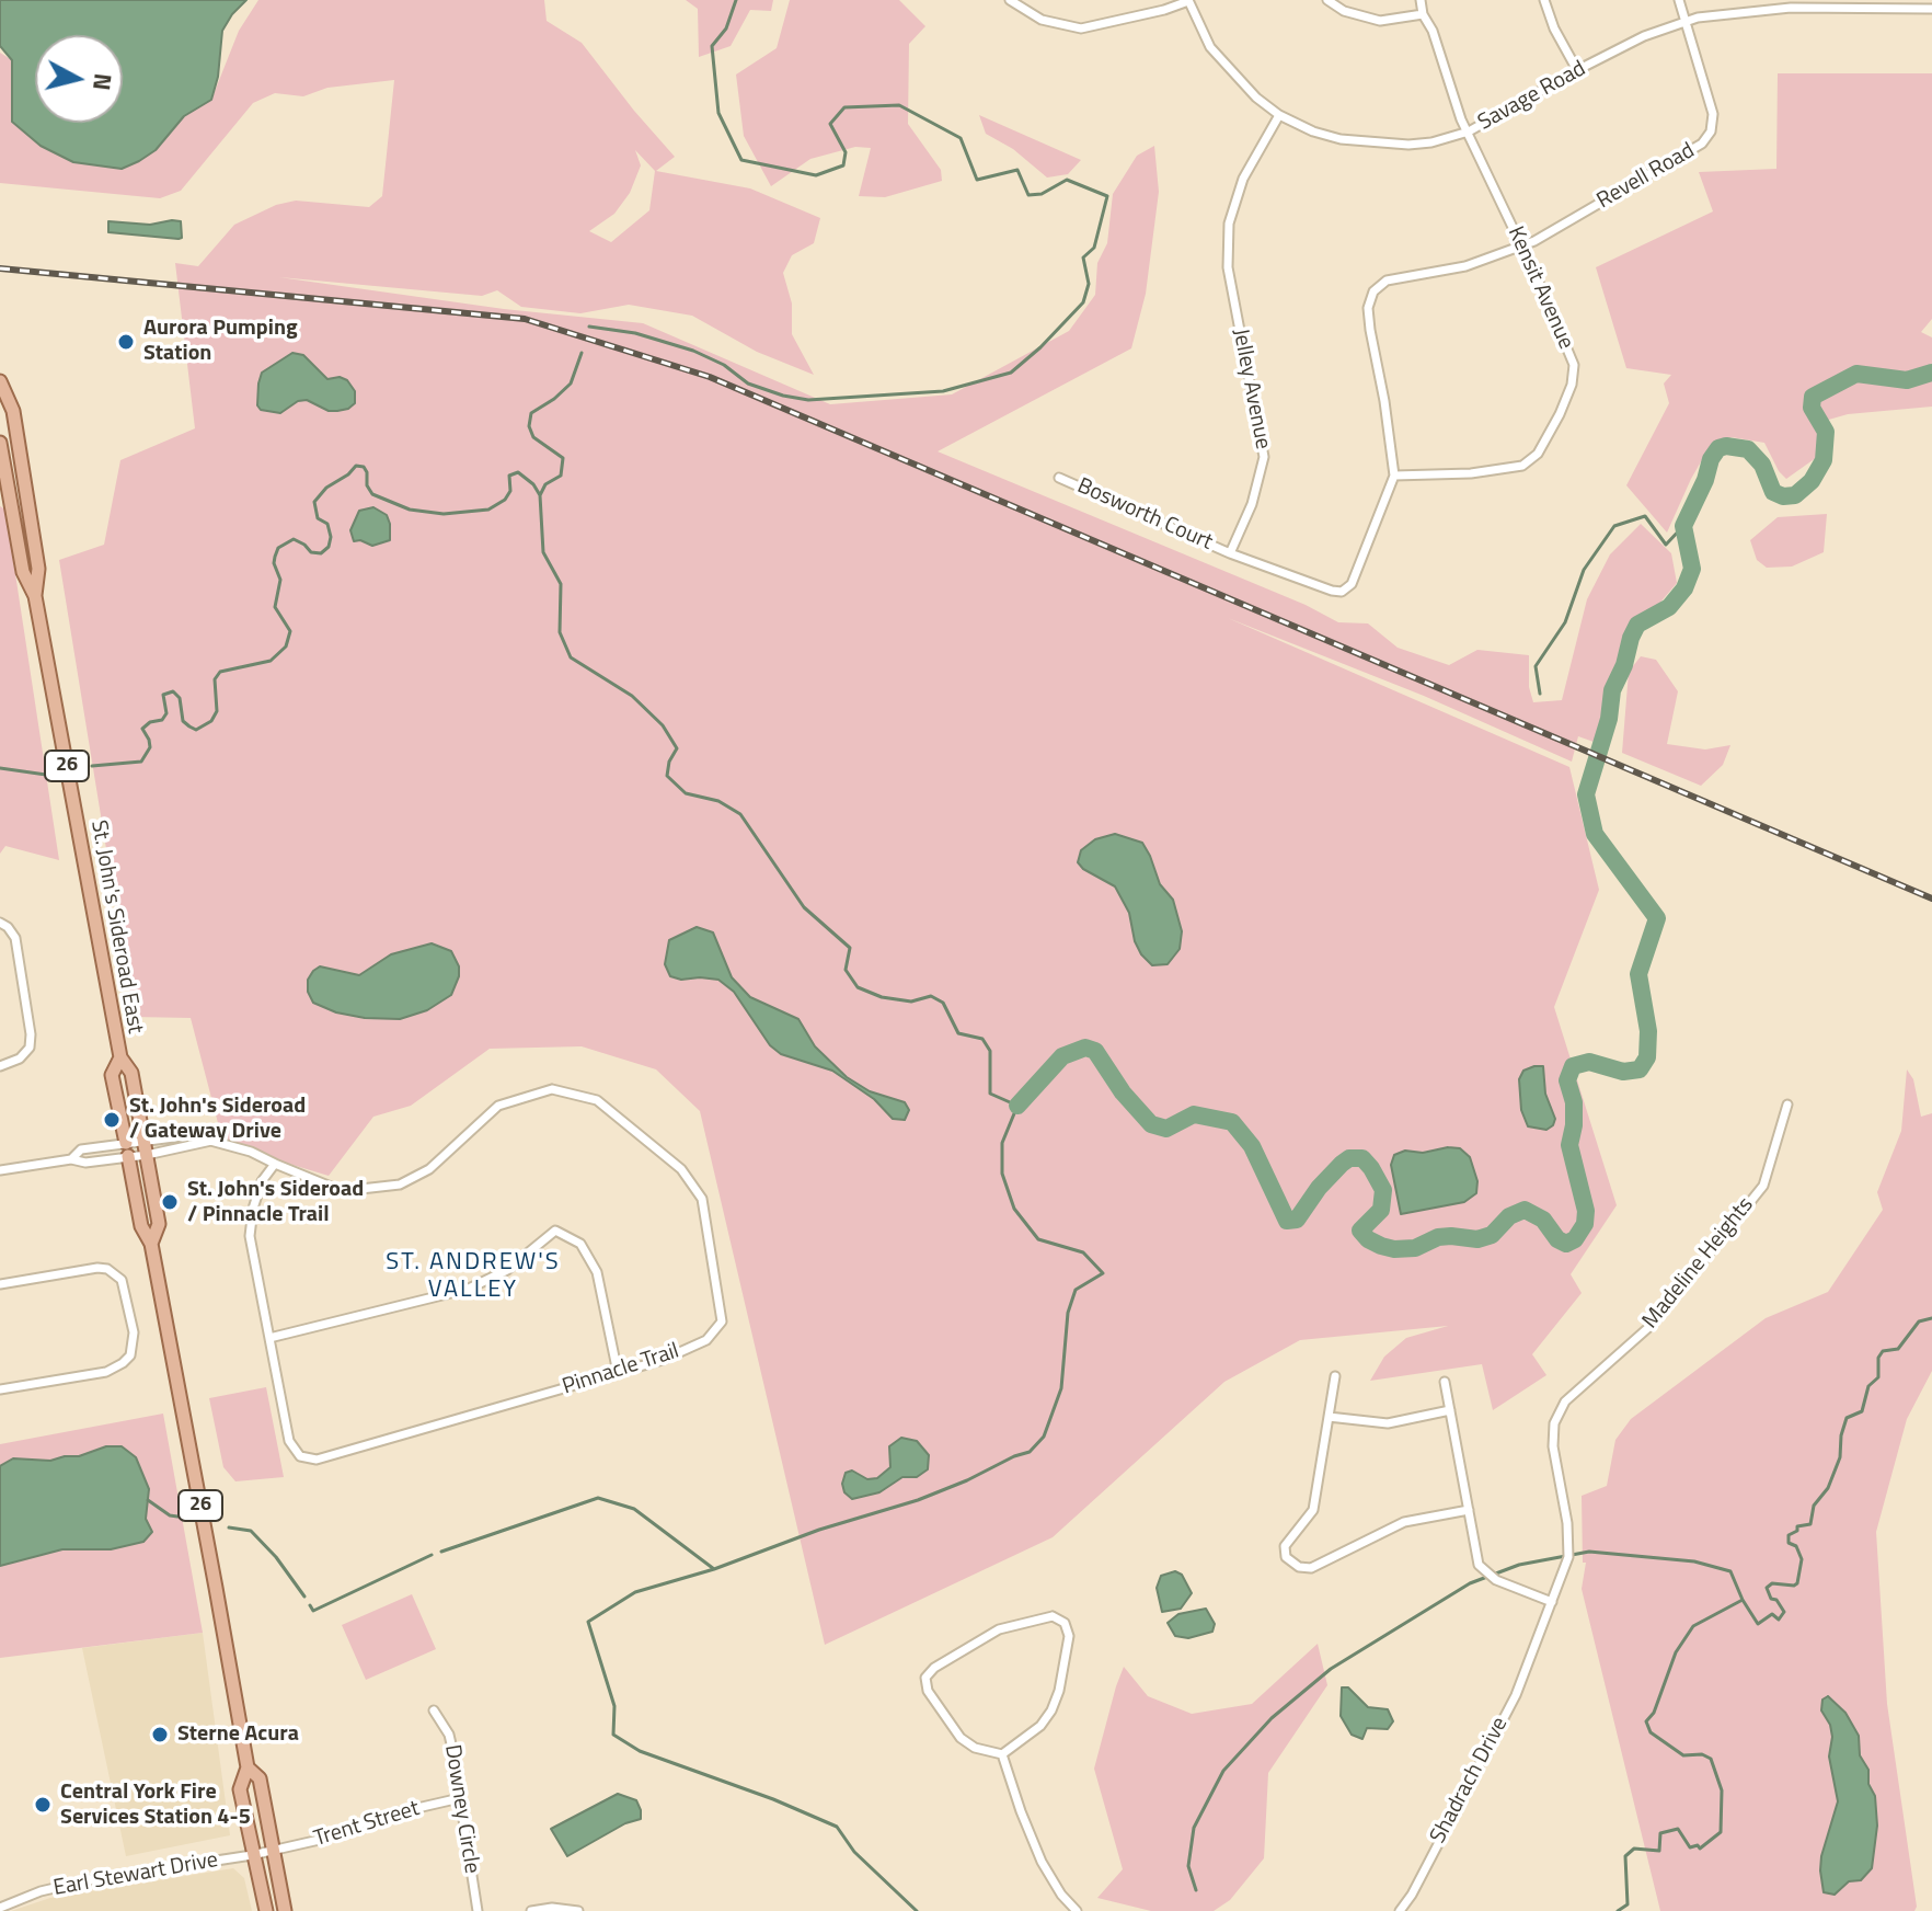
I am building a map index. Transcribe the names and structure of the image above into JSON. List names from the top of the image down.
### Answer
{
  "streets": {
    "main road": ["26", "St. John's Sideroad East"],
    "street": [
      "Savage Road",
      "Revell Road",
      "Kensit Avenue",
      "Jelley Avenue",
      "Bosworth Court",
      "Madeline Heights",
      "Pinnacle Trail",
      "Shadrach Drive",
      "Downey Circle",
      "Trent Street",
      "Earl Stewart Drive"
    ]
  },
  "crossings": [
    ["Savage Road", "Revell Road"],
    ["Savage Road", "Kensit Avenue"],
    ["Savage Road", "Jelley Avenue"],
    ["Revell Road", "Kensit Avenue"],
    ["Jelley Avenue", "Bosworth Court"],
    ["St. John's Sideroad East", "Pinnacle Trail"],
    ["St. John's Sideroad East", "Trent Street"],
    ["St. John's Sideroad East", "Earl Stewart Drive"],
    ["Madeline Heights", "Shadrach Drive"],
    ["Downey Circle", "Trent Street"],
    ["Trent Street", "Earl Stewart Drive"]
  ],
  "districts": ["ST. ANDREW'S VALLEY"],
  "places": [
    "Aurora Pumping Station",
    "St. John's Sideroad / Gateway Drive",
    "St. John's Sideroad / Pinnacle Trail",
    "Sterne Acura",
    "Central York Fire Services Station 4-5"
  ],
  "north": "right"
}
